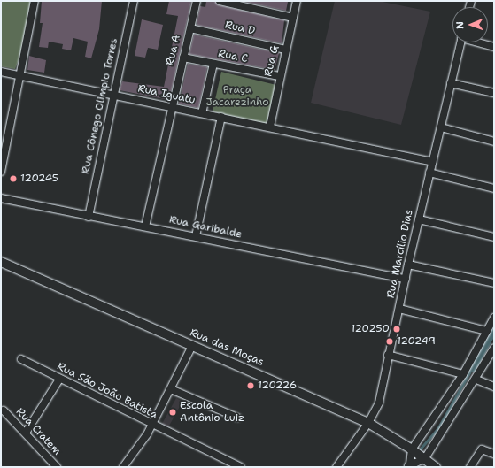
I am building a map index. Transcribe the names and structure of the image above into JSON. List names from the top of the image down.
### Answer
{
  "streets": {
    "street": [
      "Rua D",
      "Rua A",
      "Rua C",
      "Rua G",
      "Rua Iguatu",
      "Rua Cônego Olimpio Torres",
      "Rua Garibalde",
      "Rua Marcílio Dias",
      "Rua das Moças",
      "Rua São João Batista",
      "Rua Cratem"
    ]
  },
  "crossings": [
    ["Rua D", "Rua A"],
    ["Rua D", "Rua G"],
    ["Rua A", "Rua C"],
    ["Rua A", "Rua Iguatu"],
    ["Rua A", "Rua Garibalde"],
    ["Rua C", "Rua G"],
    ["Rua G", "Rua Iguatu"],
    ["Rua Iguatu", "Rua Cônego Olimpio Torres"],
    ["Rua Iguatu", "Rua Marcílio Dias"],
    ["Rua Cônego Olimpio Torres", "Rua Garibalde"],
    ["Rua Garibalde", "Rua Marcílio Dias"],
    ["Rua Marcílio Dias", "Rua das Moças"]
  ],
  "parks": ["Praça Jacarezinho"],
  "places": [
    "120245",
    "120250",
    "120249",
    "120226",
    "Escola Antônio Luiz"
  ],
  "north": "left"
}
